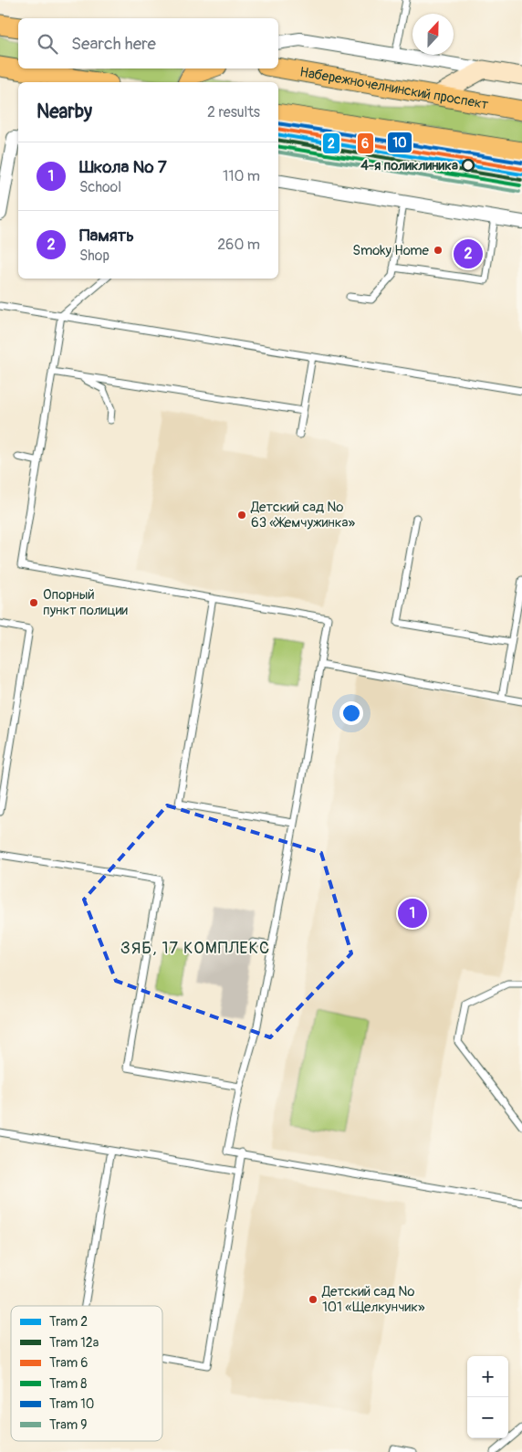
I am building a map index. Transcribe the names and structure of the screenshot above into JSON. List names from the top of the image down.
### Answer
{
  "streets": {
    "main road": ["Набережночелнинский проспект"]
  },
  "districts": ["ЗЯБ, 17 КОМПЛЕКС"],
  "places": [
    "4-я поликлиника",
    "Smoky Home",
    "Детский сад № 63 «Жемчужинка»",
    "Опорный пункт полиции",
    "Детский сад № 101 «Щелкунчик»"
  ],
  "lines": [
    "tram line 10",
    "tram line 6",
    "tram line 2",
    "tram line 12а",
    "tram line 8",
    "tram line 9"
  ],
  "legend": [
    "Tram 2",
    "Tram 12а",
    "Tram 6",
    "Tram 8",
    "Tram 10",
    "Tram 9"
  ],
  "north": "top",
  "page": {
    "search": "Search here",
    "heading": ["Nearby", "2 results"],
    "list": [
      {
        "mark": "1",
        "name": "Школа № 7",
        "note": "School",
        "value": "110 m"
      },
      {
        "mark": "2",
        "name": "Память",
        "note": "Shop",
        "value": "260 m"
      }
    ],
    "pins": ["2", "1"],
    "map_buttons": ["+", "−"]
  }
}
